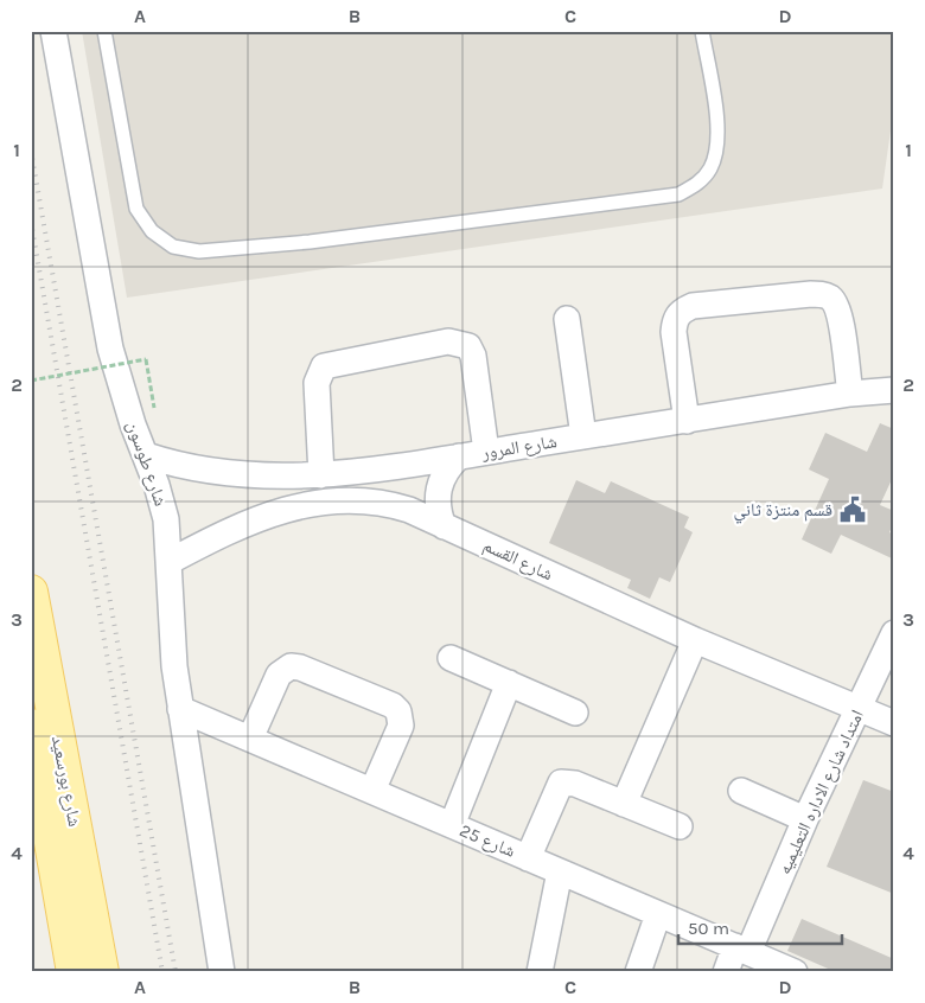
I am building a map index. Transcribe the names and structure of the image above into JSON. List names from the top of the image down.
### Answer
{
  "streets": {
    "main road": ["شارع بورسعيد"],
    "street": [
      "شارع المرور",
      "شارع طوسون",
      "شارع القسم",
      "امتداد شارع الاداره التعليميه",
      "شارع 25"
    ]
  },
  "crossings": [
    ["شارع المرور", "شارع طوسون"],
    ["شارع طوسون", "شارع القسم"],
    ["شارع طوسون", "شارع 25"],
    ["شارع القسم", "امتداد شارع الاداره التعليميه"],
    ["امتداد شارع الاداره التعليميه", "شارع 25"]
  ],
  "places": {
    "public building": ["قسم منتزة ثاني"]
  },
  "scale_bar": "50 m",
  "grid": {
    "columns": [
      "A",
      "B",
      "C",
      "D"
    ],
    "rows": [
      "1",
      "2",
      "3",
      "4"
    ]
  }
}
